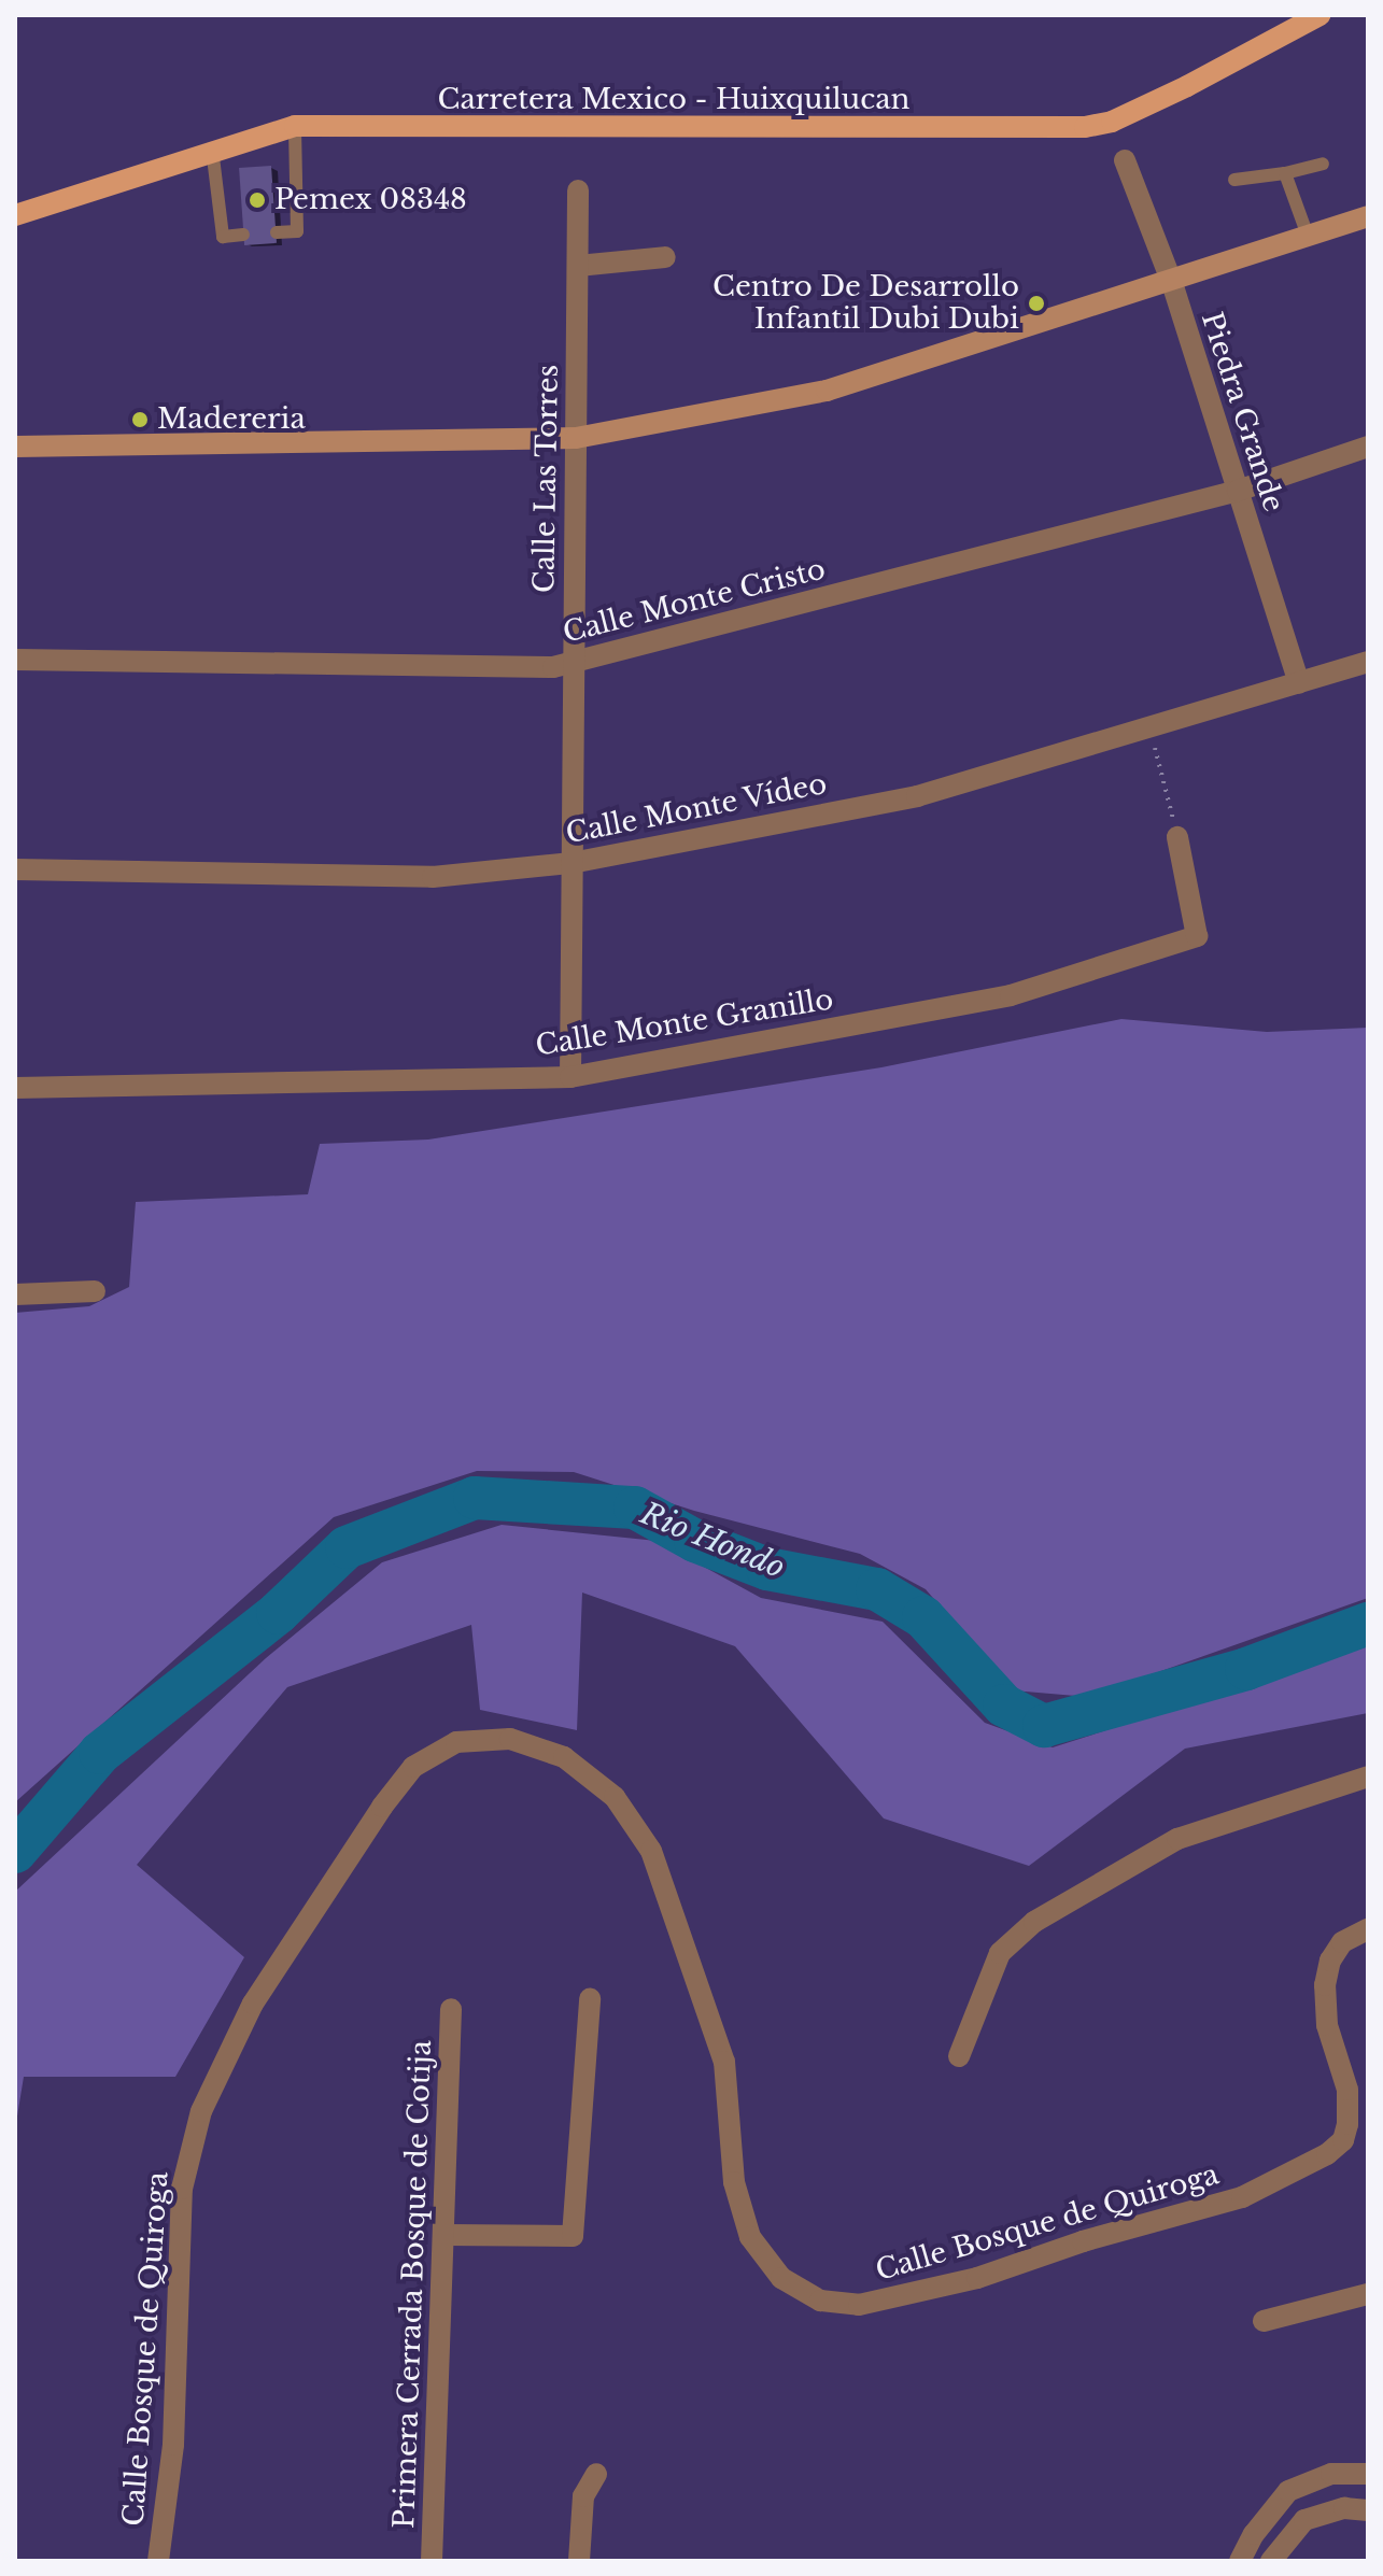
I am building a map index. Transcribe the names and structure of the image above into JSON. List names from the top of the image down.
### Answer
{
  "streets": {
    "main road": ["Carretera Mexico - Huixquilucan"],
    "street": [
      "Piedra Grande",
      "Calle Las Torres",
      "Calle Monte Cristo",
      "Calle Monte Vídeo",
      "Calle Monte Granillo",
      "Calle Bosque de Quiroga",
      "Primera Cerrada Bosque de Cotija"
    ]
  },
  "crossings": [
    ["Piedra Grande", "Calle Monte Cristo"],
    ["Piedra Grande", "Calle Monte Vídeo"],
    ["Calle Las Torres", "Calle Monte Cristo"],
    ["Calle Las Torres", "Calle Monte Vídeo"],
    ["Calle Las Torres", "Calle Monte Granillo"]
  ],
  "water": ["Rio Hondo"],
  "places": ["Pemex 08348", "Centro De Desarrollo Infantil Dubi Dubi", "Madereria"]
}
